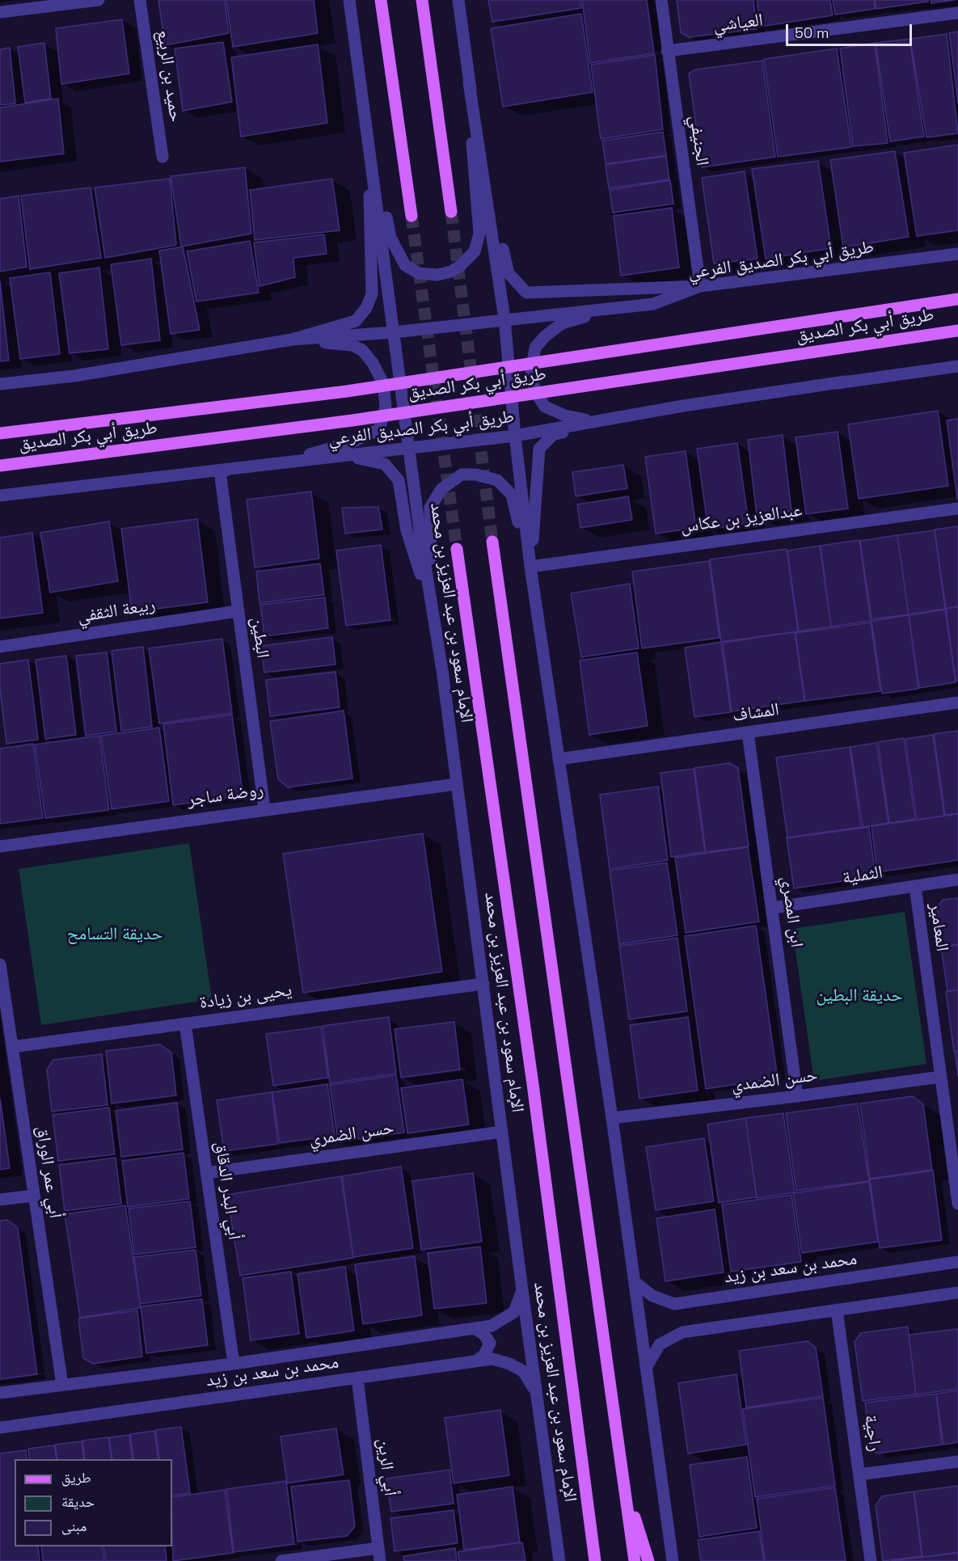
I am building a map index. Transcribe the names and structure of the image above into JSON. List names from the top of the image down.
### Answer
{
  "streets": {
    "main road": ["طريق أبي بكر الصديق", "الإمام سعود بن عبد العزيز بن محمد"],
    "street": [
      "العياشي",
      "حميد بن الربيع",
      "الجنيفي",
      "طريق أبي بكر الصديق الفرعي",
      "عبدالعزيز بن عكاس",
      "ربيعة الثقفي",
      "البطين",
      "المشاف",
      "روضة ساجر",
      "الثملية",
      "ابن المصري",
      "المعامير",
      "يحيى بن زيادة",
      "حسن الضمدي",
      "حسن الضمري",
      "أبي عمر الوراق",
      "أبي البدر الدقاق",
      "محمد بن سعد بن زيد",
      "راجية",
      "أبي الرين"
    ]
  },
  "crossings": [
    ["العياشي", "الجنيفي"],
    ["الجنيفي", "طريق أبي بكر الصديق الفرعي"],
    ["طريق أبي بكر الصديق الفرعي", "عبدالعزيز بن عكاس"],
    ["طريق أبي بكر الصديق الفرعي", "الإمام سعود بن عبد العزيز بن محمد"],
    ["طريق أبي بكر الصديق الفرعي", "البطين"],
    ["ربيعة الثقفي", "البطين"],
    ["الإمام سعود بن عبد العزيز بن محمد", "روضة ساجر"],
    ["الإمام سعود بن عبد العزيز بن محمد", "يحيى بن زيادة"],
    ["الإمام سعود بن عبد العزيز بن محمد", "حسن الضمري"],
    ["الإمام سعود بن عبد العزيز بن محمد", "محمد بن سعد بن زيد"],
    ["البطين", "روضة ساجر"],
    ["المشاف", "ابن المصري"],
    ["الثملية", "ابن المصري"],
    ["الثملية", "المعامير"],
    ["ابن المصري", "حسن الضمدي"],
    ["المعامير", "حسن الضمدي"],
    ["يحيى بن زيادة", "أبي عمر الوراق"],
    ["يحيى بن زيادة", "أبي البدر الدقاق"],
    ["حسن الضمري", "أبي البدر الدقاق"],
    ["أبي عمر الوراق", "محمد بن سعد بن زيد"],
    ["أبي البدر الدقاق", "محمد بن سعد بن زيد"],
    ["محمد بن سعد بن زيد", "أبي الرين"]
  ],
  "parks": ["حديقة التسامح", "حديقة البطين"],
  "legend": ["طريق", "حديقة", "مبنى"],
  "scale_bar": "50 m"
}
